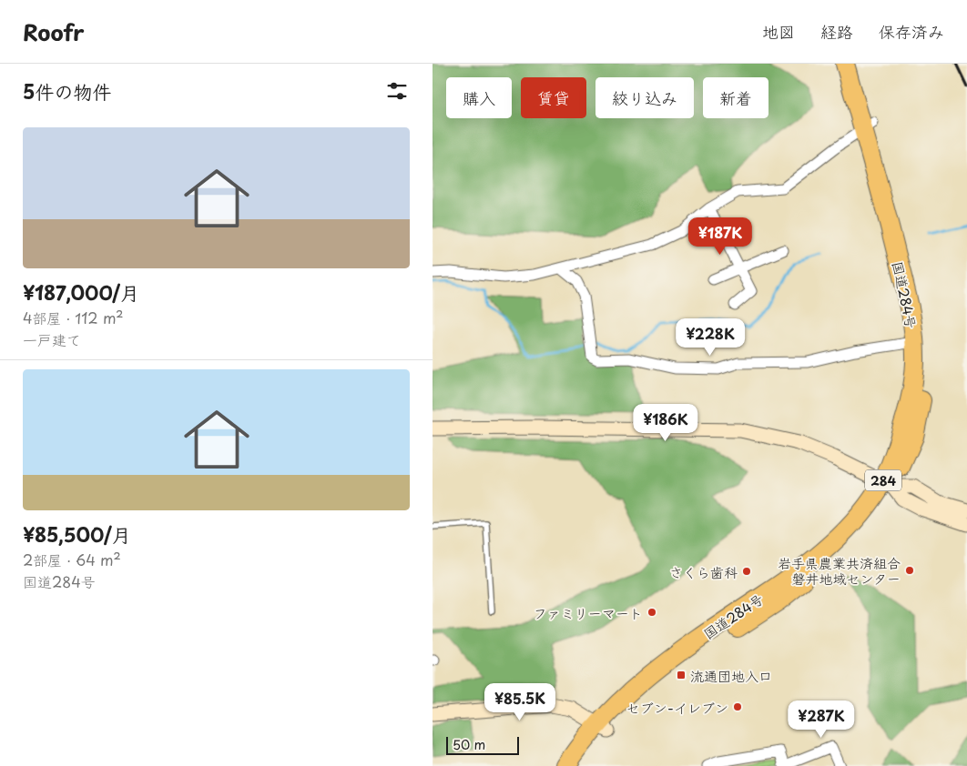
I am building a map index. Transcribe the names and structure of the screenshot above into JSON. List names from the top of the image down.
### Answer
{
  "streets": {
    "highway": ["国道284号", "284"]
  },
  "places": {
    "other": [
      "岩手県農業共済組合 磐井地域センター",
      "さくら歯科",
      "ファミリーマート",
      "セブン-イレブン"
    ],
    "transit": ["流通団地入口"]
  },
  "scale_bar": "50 m",
  "page": {
    "header": "Roofr",
    "nav": ["地図", "経路", "保存済み"],
    "heading": "5件の物件",
    "chip": [
      "購入",
      "賃貸",
      "絞り込み",
      "新着"
    ],
    "list": [
      {
        "name": "¥187,000/月",
        "note": "4部屋 · 112 m² · 一戸建て"
      },
      {
        "name": "¥85,500/月",
        "note": "2部屋 · 64 m² · 国道284号"
      }
    ],
    "price": [
      "¥187K",
      "¥228K",
      "¥186K",
      "¥85.5K",
      "¥287K"
    ],
    "scale": "50 m"
  }
}
